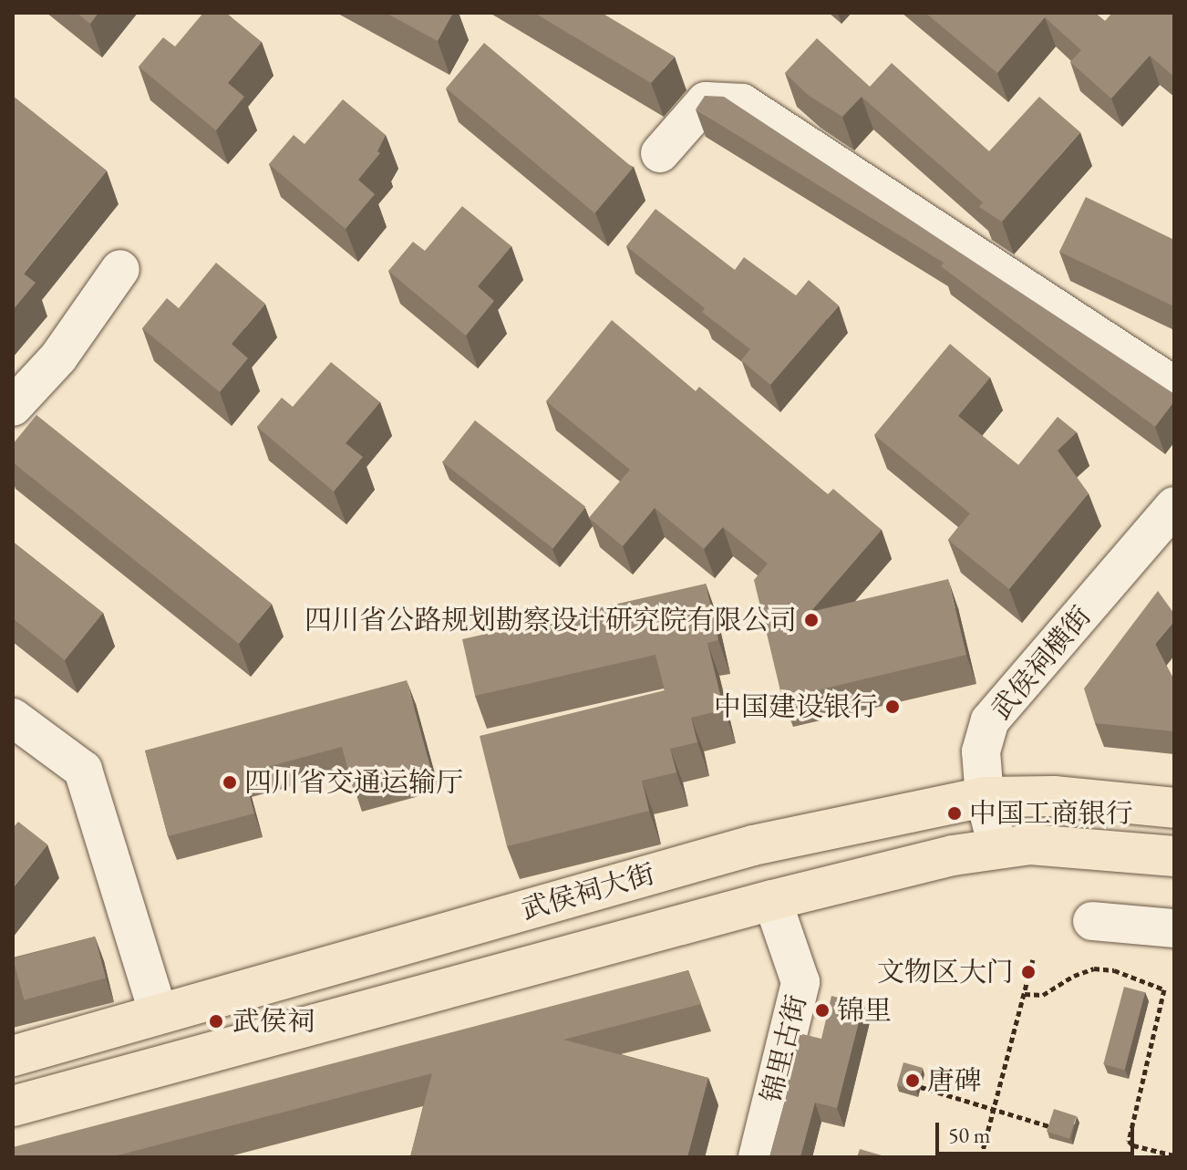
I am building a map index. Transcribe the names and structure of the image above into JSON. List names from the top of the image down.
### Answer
{
  "streets": {
    "main road": ["武侯祠大街"],
    "street": ["武侯祠横街", "锦里古街"]
  },
  "crossings": [
    ["武侯祠横街", "武侯祠大街"],
    ["武侯祠大街", "锦里古街"]
  ],
  "places": [
    "四川省公路规划勘察设计研究院有限公司",
    "中国建设银行",
    "四川省交通运输厅",
    "中国工商银行",
    "文物区大门",
    "锦里",
    "武侯祠",
    "唐碑"
  ],
  "scale_bar": "50 m"
}
